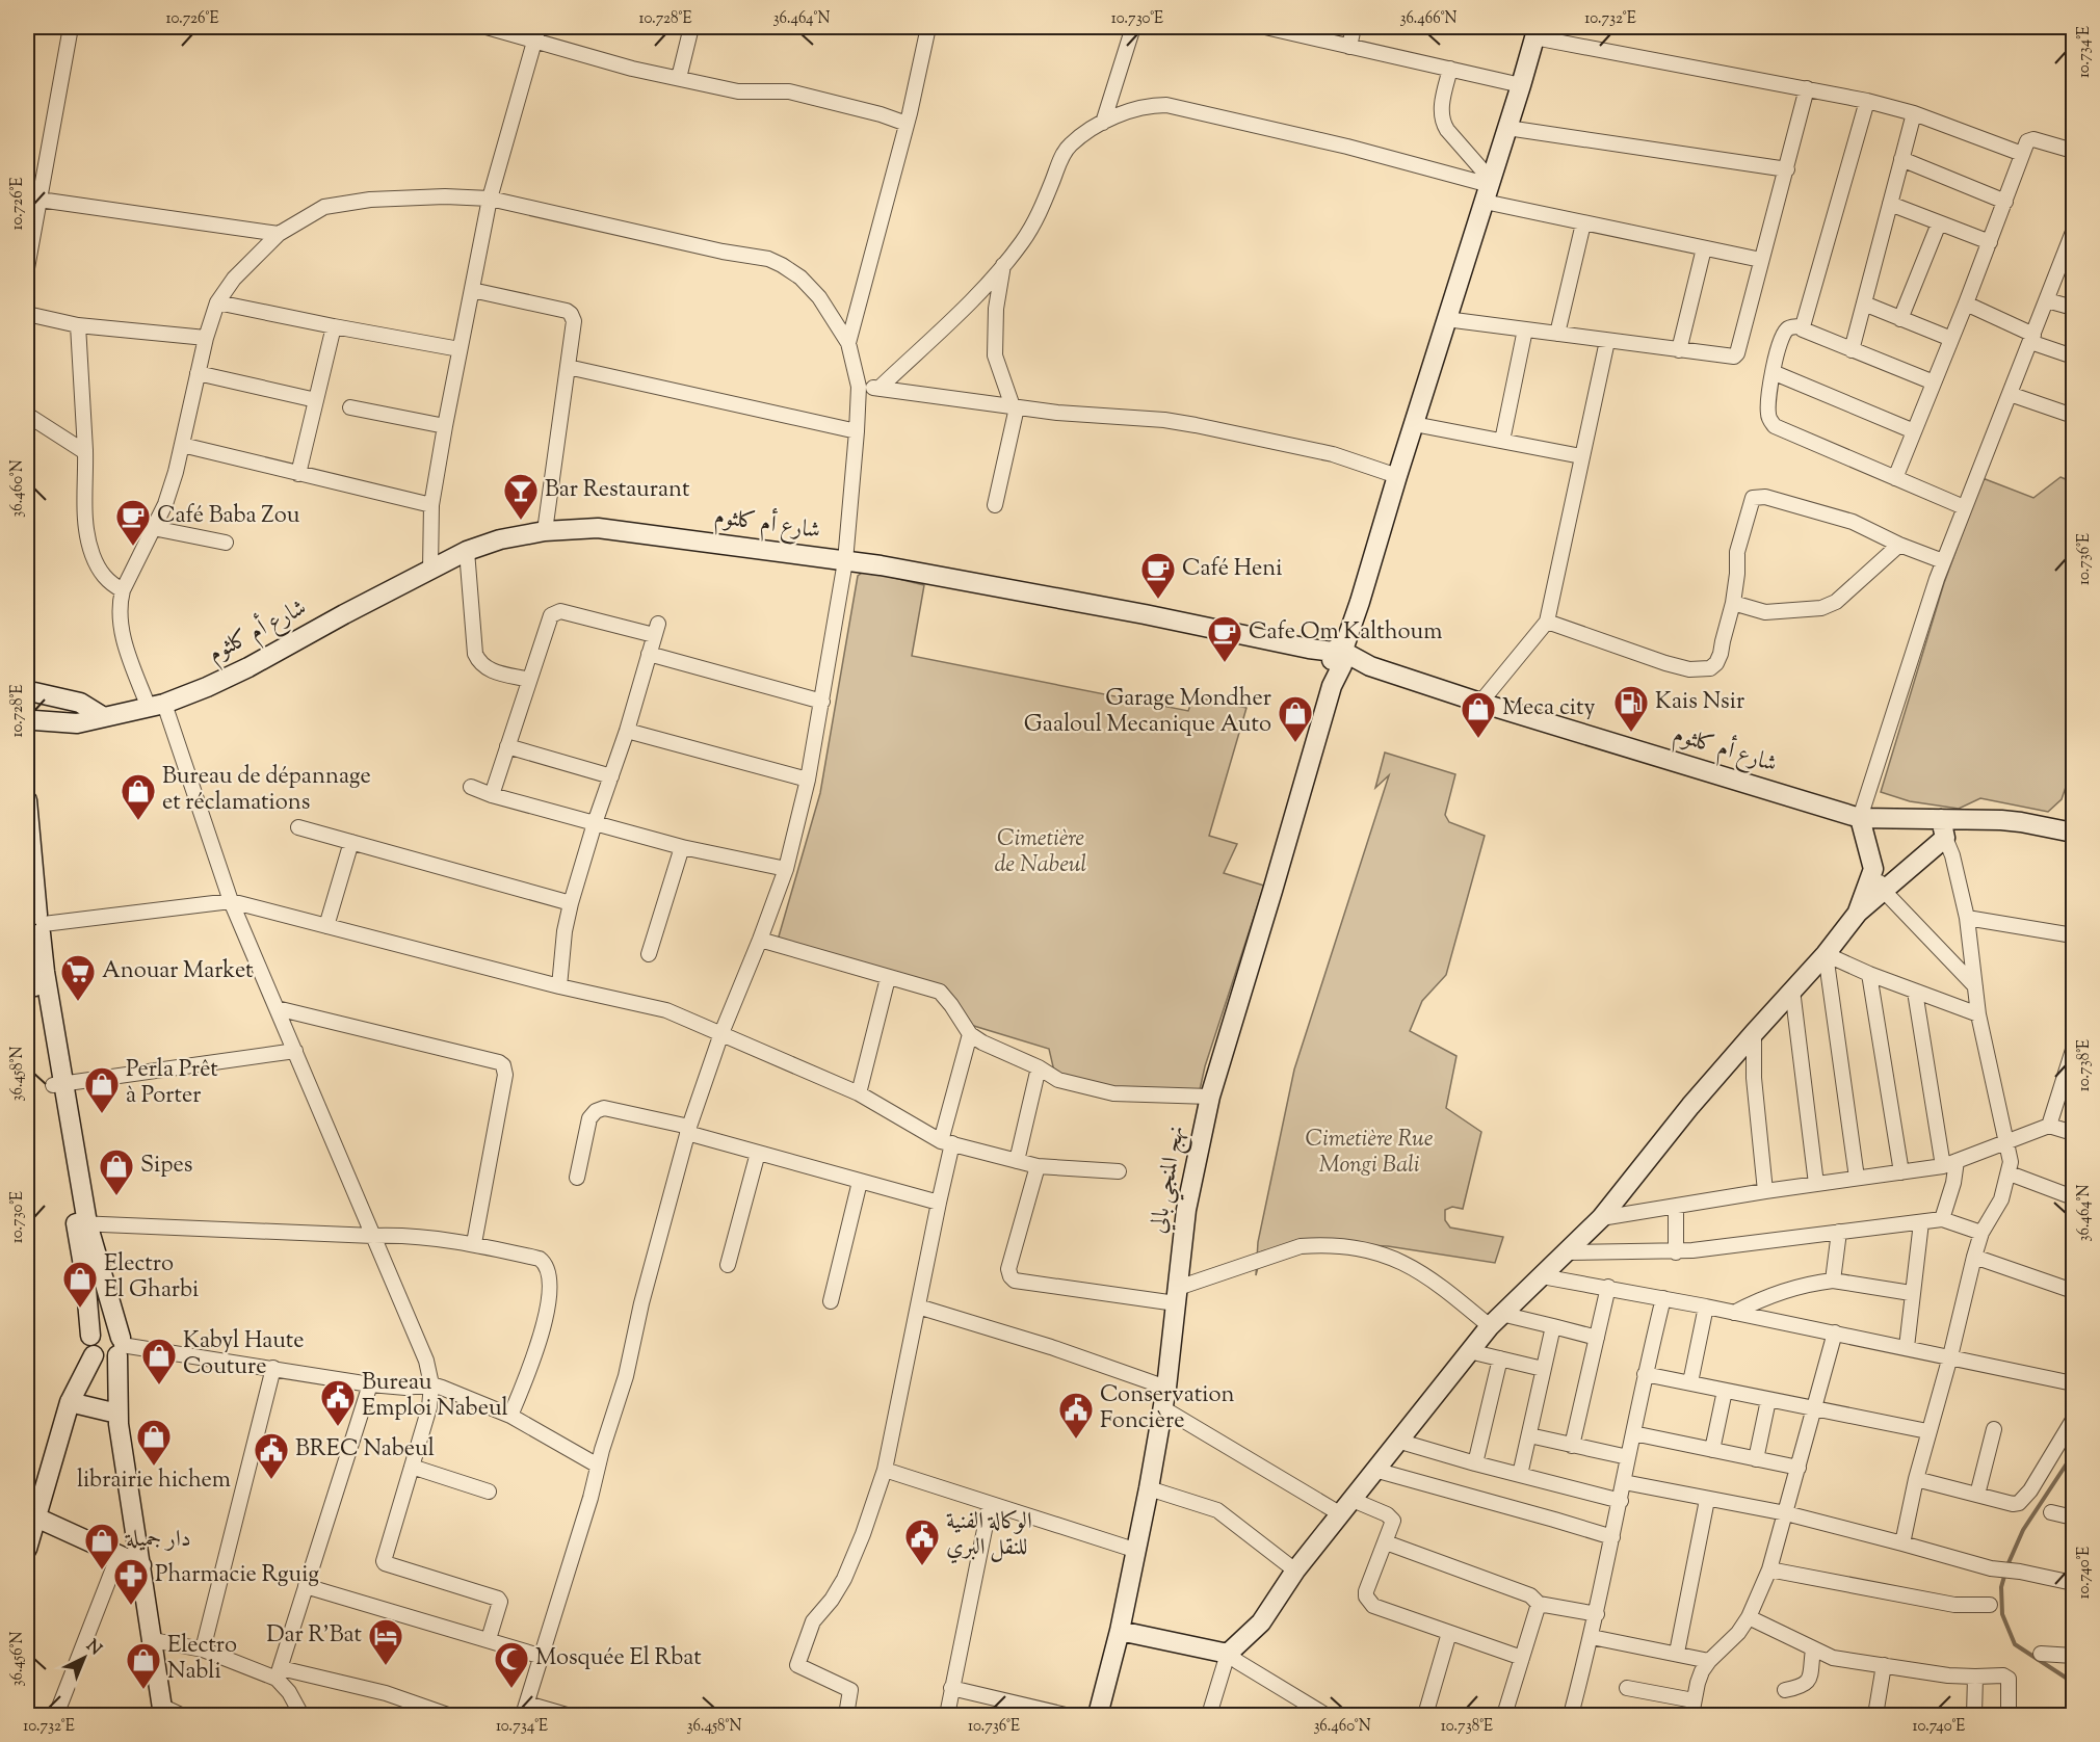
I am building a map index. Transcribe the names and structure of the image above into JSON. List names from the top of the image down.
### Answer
{
  "streets": {
    "street": ["شارع أم كلثوم", "نهج المنجي بالي"]
  },
  "crossings": [
    ["شارع أم كلثوم", "نهج المنجي بالي"]
  ],
  "parks": ["Cimetière de Nabeul", "Cimetière Rue Mongi Bali"],
  "places": {
    "bar": ["Bar Restaurant"],
    "cafe": ["Café Baba Zou", "Café Heni", "Cafe Om Kalthoum"],
    "fuel station": ["Kais Nsir"],
    "shop": [
      "Meca city",
      "Garage Mondher Gaaloul Mecanique Auto",
      "Bureau de dépannage et réclamations",
      "Perla Prêt à Porter",
      "Sipes",
      "Electro El Gharbi",
      "Kabyl Haute Couture",
      "librairie hichem",
      "دار جميلة",
      "Electro Nabli"
    ],
    "supermarket": ["Anouar Market"],
    "public building": [
      "Bureau Emploi Nabeul",
      "Conservation Foncière",
      "BREC Nabeul",
      "الوكالة الفنية للنقل البري"
    ],
    "pharmacy": ["Pharmacie Rguig"],
    "hotel": ["Dar R'Bat"],
    "mosque": ["Mosquée El Rbat"]
  },
  "north": "top right",
  "coordinates": [
    "10.726°E",
    "10.728°E",
    "36.464°N",
    "10.730°E",
    "36.466°N",
    "10.732°E",
    "10.734°E",
    "36.460°N",
    "10.736°E",
    "10.738°E",
    "36.458°N",
    "10.740°E",
    "36.456°N"
  ]
}
